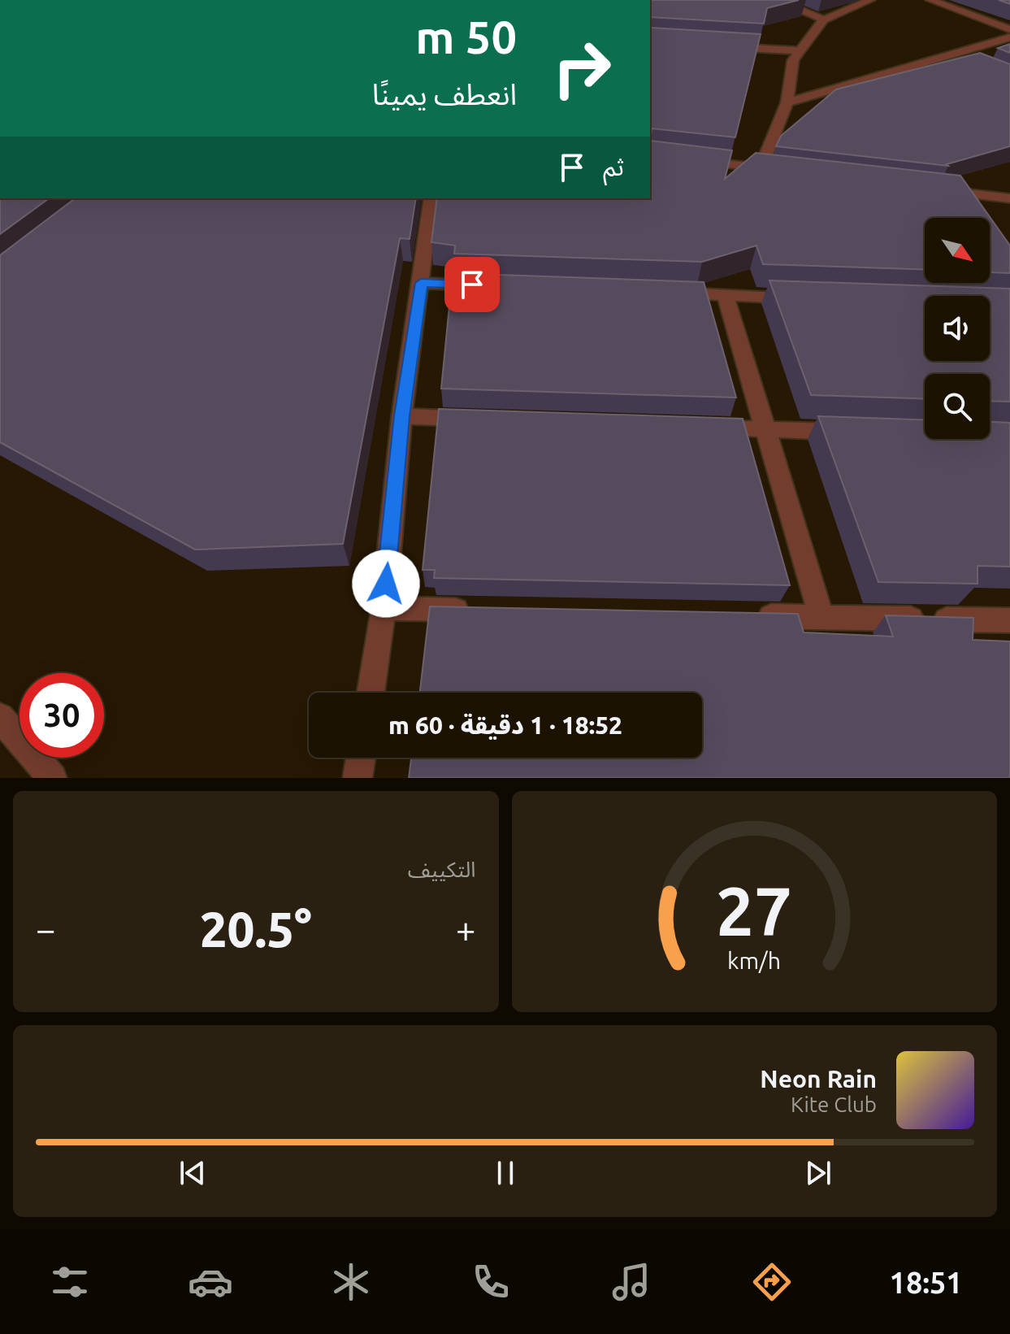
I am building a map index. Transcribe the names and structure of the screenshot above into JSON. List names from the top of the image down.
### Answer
{
  "north": "bottom right",
  "page": {
    "turn": ["50 m", "انعطف يمينًا"],
    "then": "ثم",
    "limit": "30",
    "trip": "18:52 · 1 دقيقة · 60 m",
    "tile": "التكييف",
    "heat": ["−", "20.5°", "+"],
    "song": ["Neon Rain", "Kite Club"],
    "tabs": "18:51",
    "gauge": ["27", "km/h"]
  }
}
